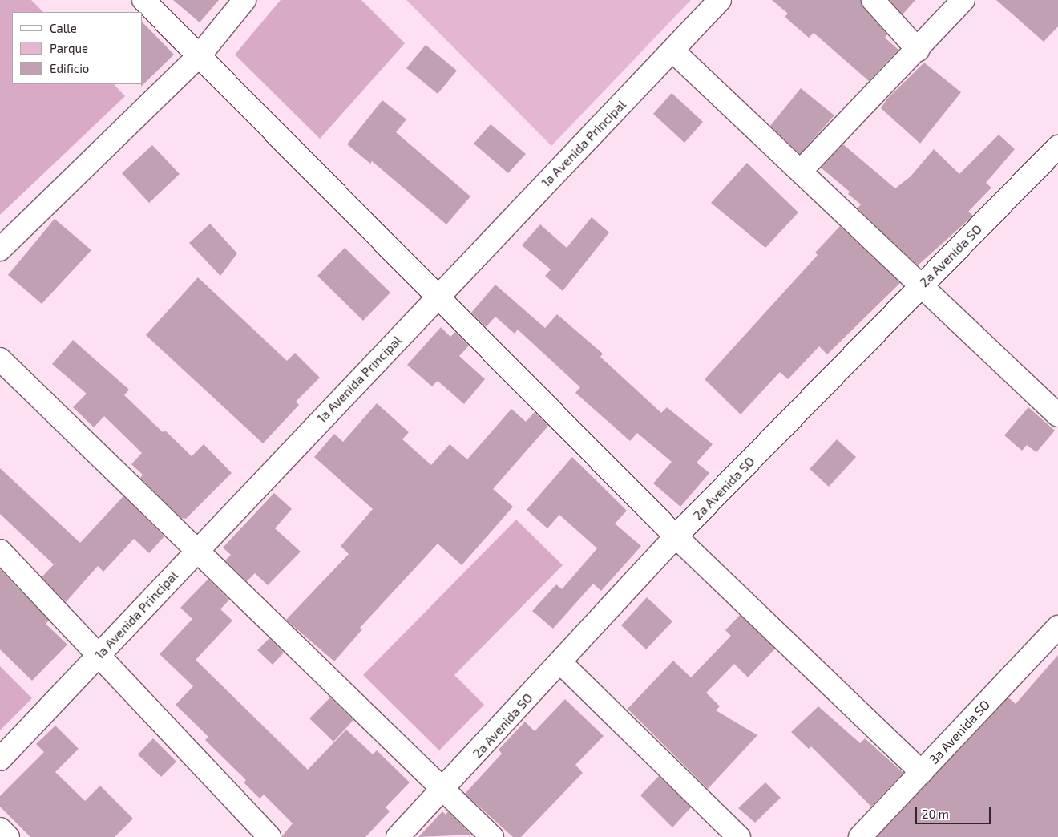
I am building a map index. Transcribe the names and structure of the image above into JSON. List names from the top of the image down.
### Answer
{
  "streets": {
    "street": ["1a Avenida Principal", "2a Avenida SO", "3a Avenida SO"]
  },
  "legend": ["Calle", "Parque", "Edificio"],
  "scale_bar": "20 m"
}
